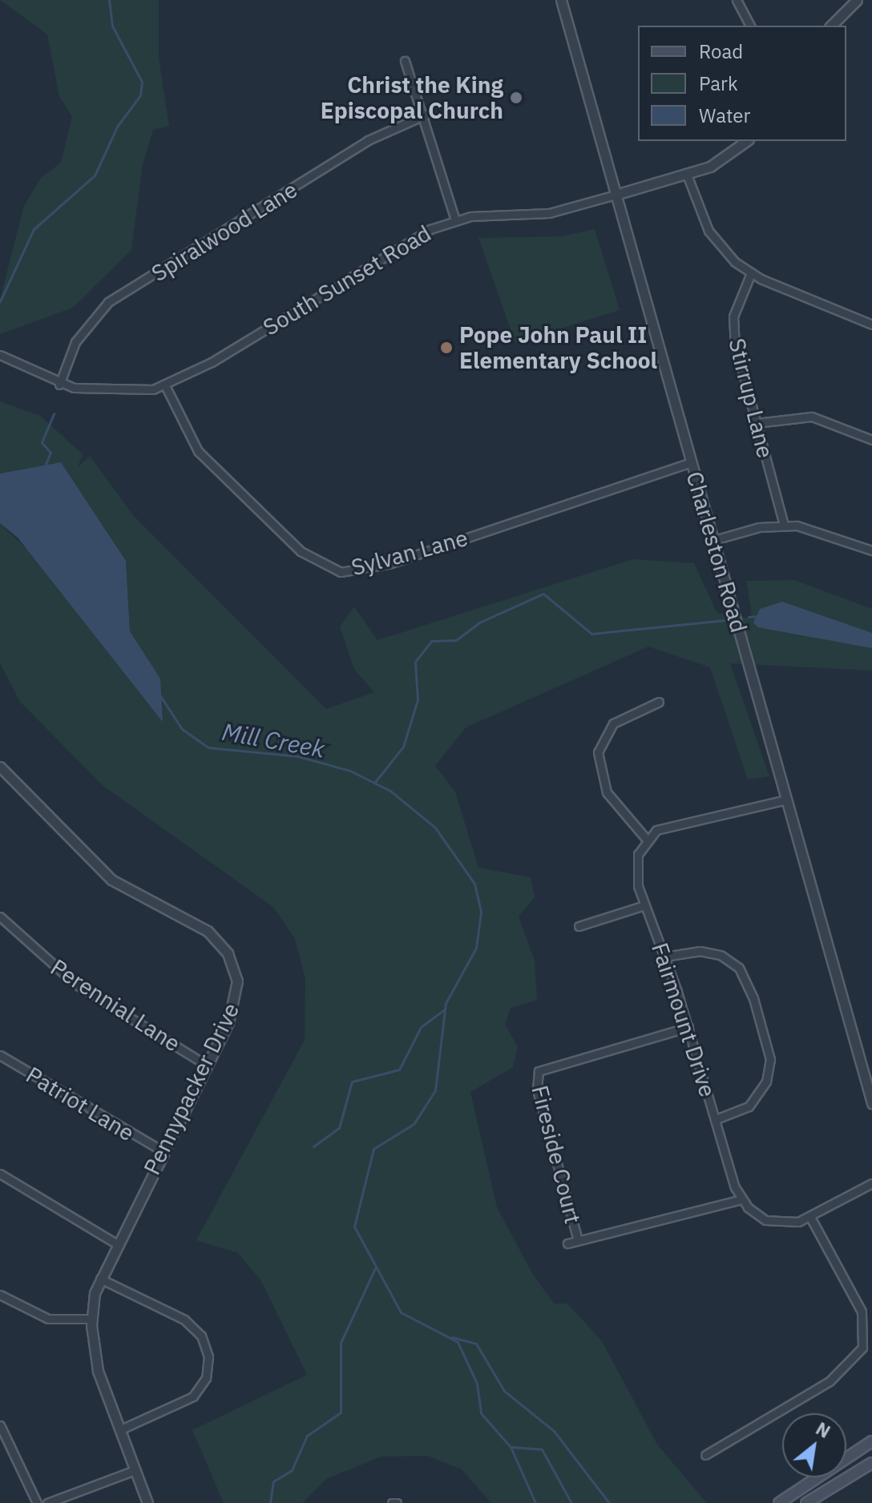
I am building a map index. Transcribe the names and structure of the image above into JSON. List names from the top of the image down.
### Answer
{
  "streets": {
    "street": [
      "Spiralwood Lane",
      "South Sunset Road",
      "Stirrup Lane",
      "Charleston Road",
      "Sylvan Lane",
      "Perennial Lane",
      "Fairmount Drive",
      "Pennypacker Drive",
      "Patriot Lane",
      "Fireside Court"
    ]
  },
  "crossings": [
    ["South Sunset Road", "Charleston Road"],
    ["South Sunset Road", "Sylvan Lane"],
    ["Charleston Road", "Sylvan Lane"],
    ["Perennial Lane", "Pennypacker Drive"],
    ["Fairmount Drive", "Fireside Court"],
    ["Pennypacker Drive", "Patriot Lane"]
  ],
  "water": ["Mill Creek"],
  "places": ["Christ the King Episcopal Church", "Pope John Paul II Elementary School"],
  "legend": ["Road", "Park", "Water"],
  "north": "top right"
}
